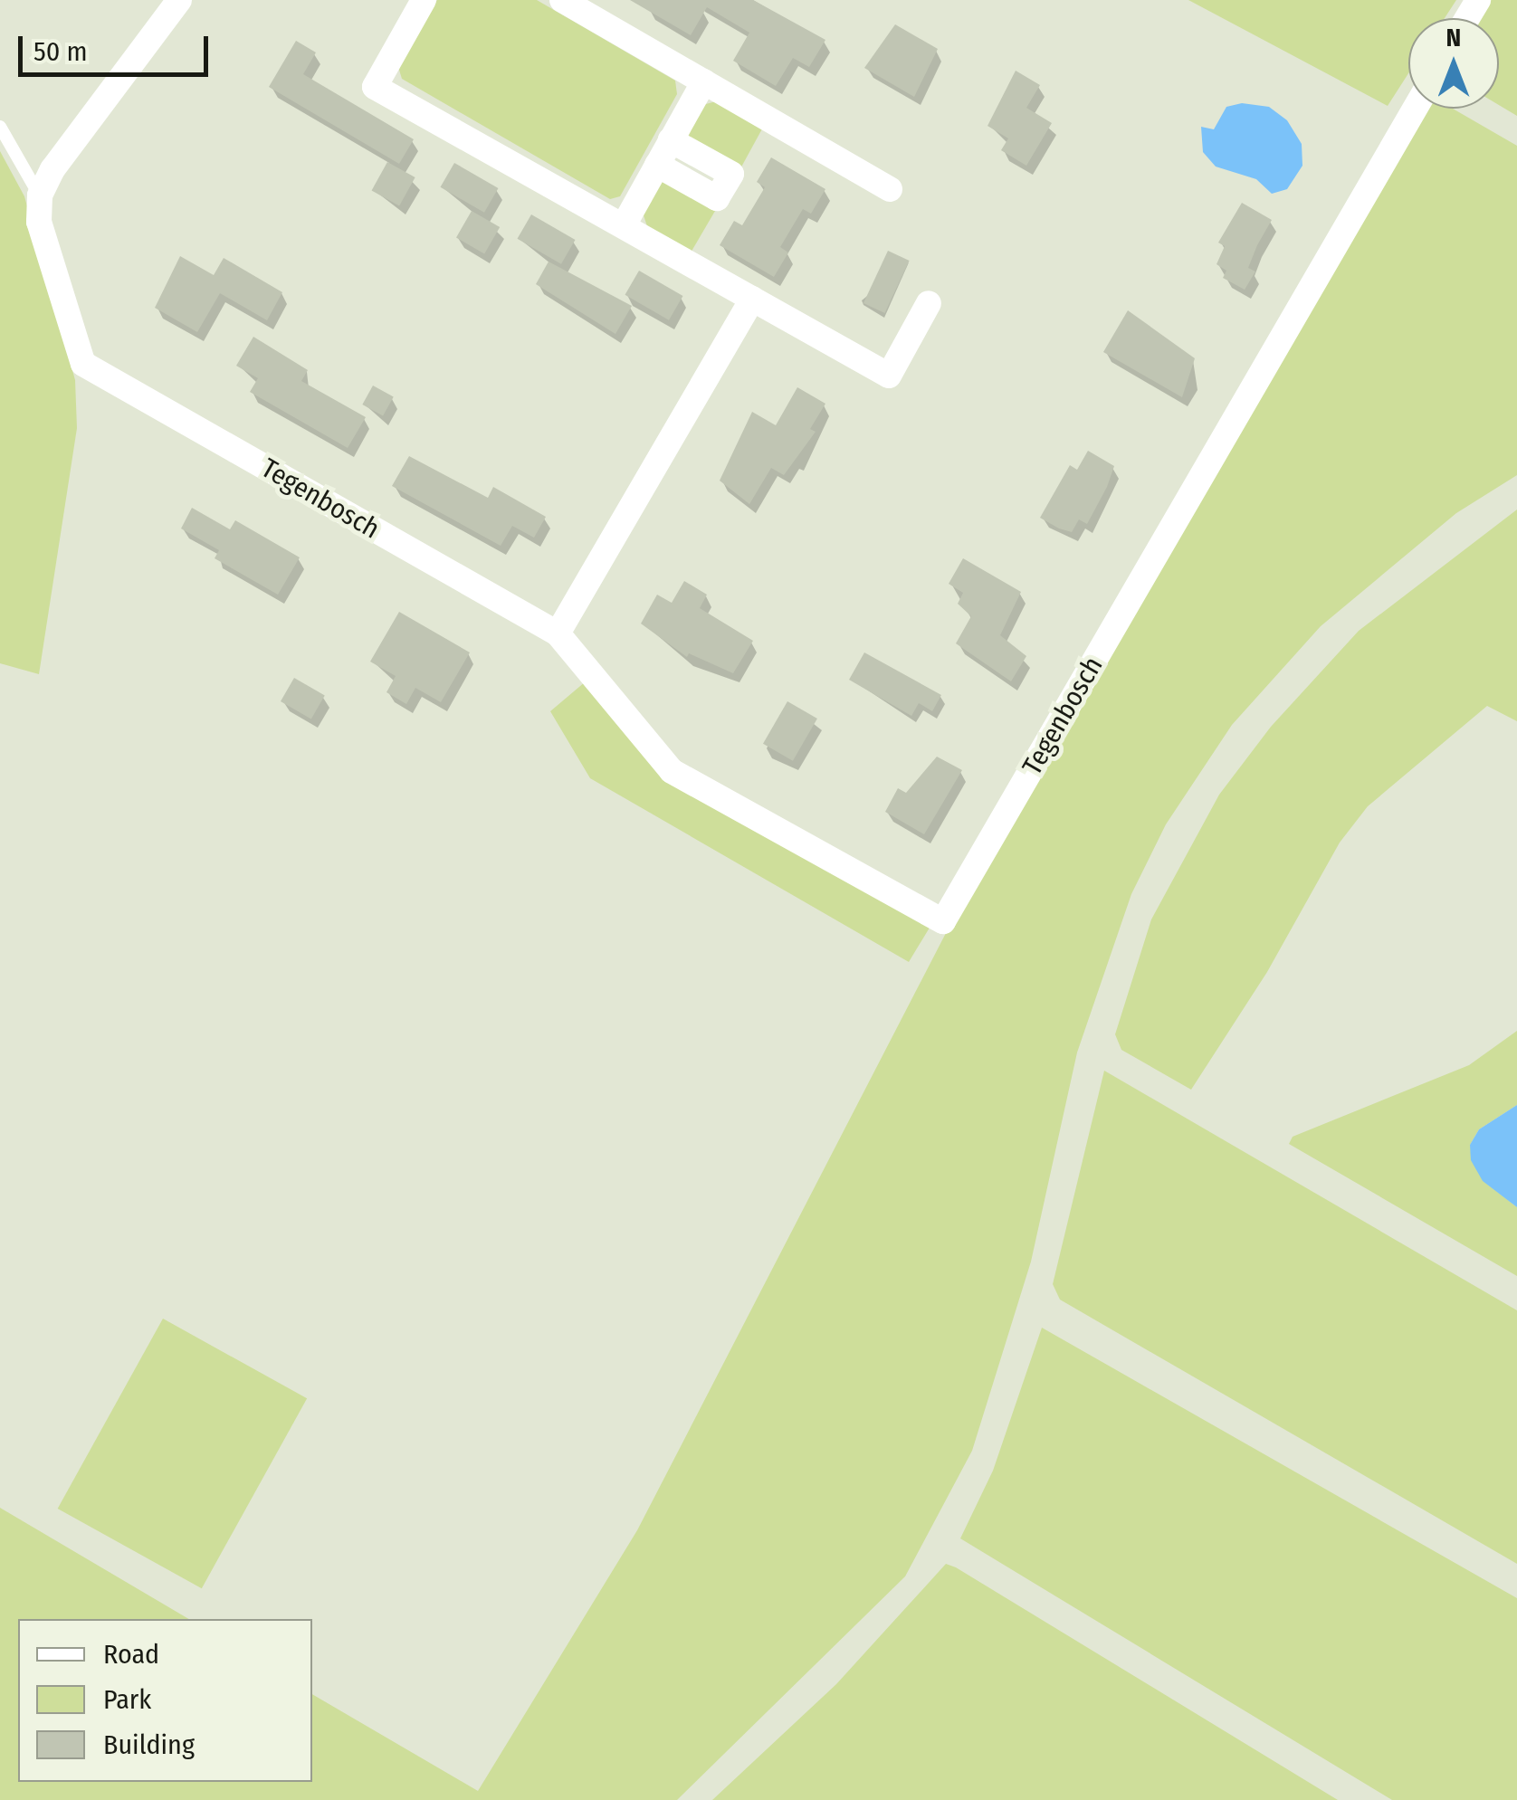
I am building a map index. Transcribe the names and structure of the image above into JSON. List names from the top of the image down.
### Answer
{
  "streets": {
    "street": ["Tegenbosch"]
  },
  "legend": ["Road", "Park", "Building"],
  "scale_bar": "50 m",
  "north": "top"
}
